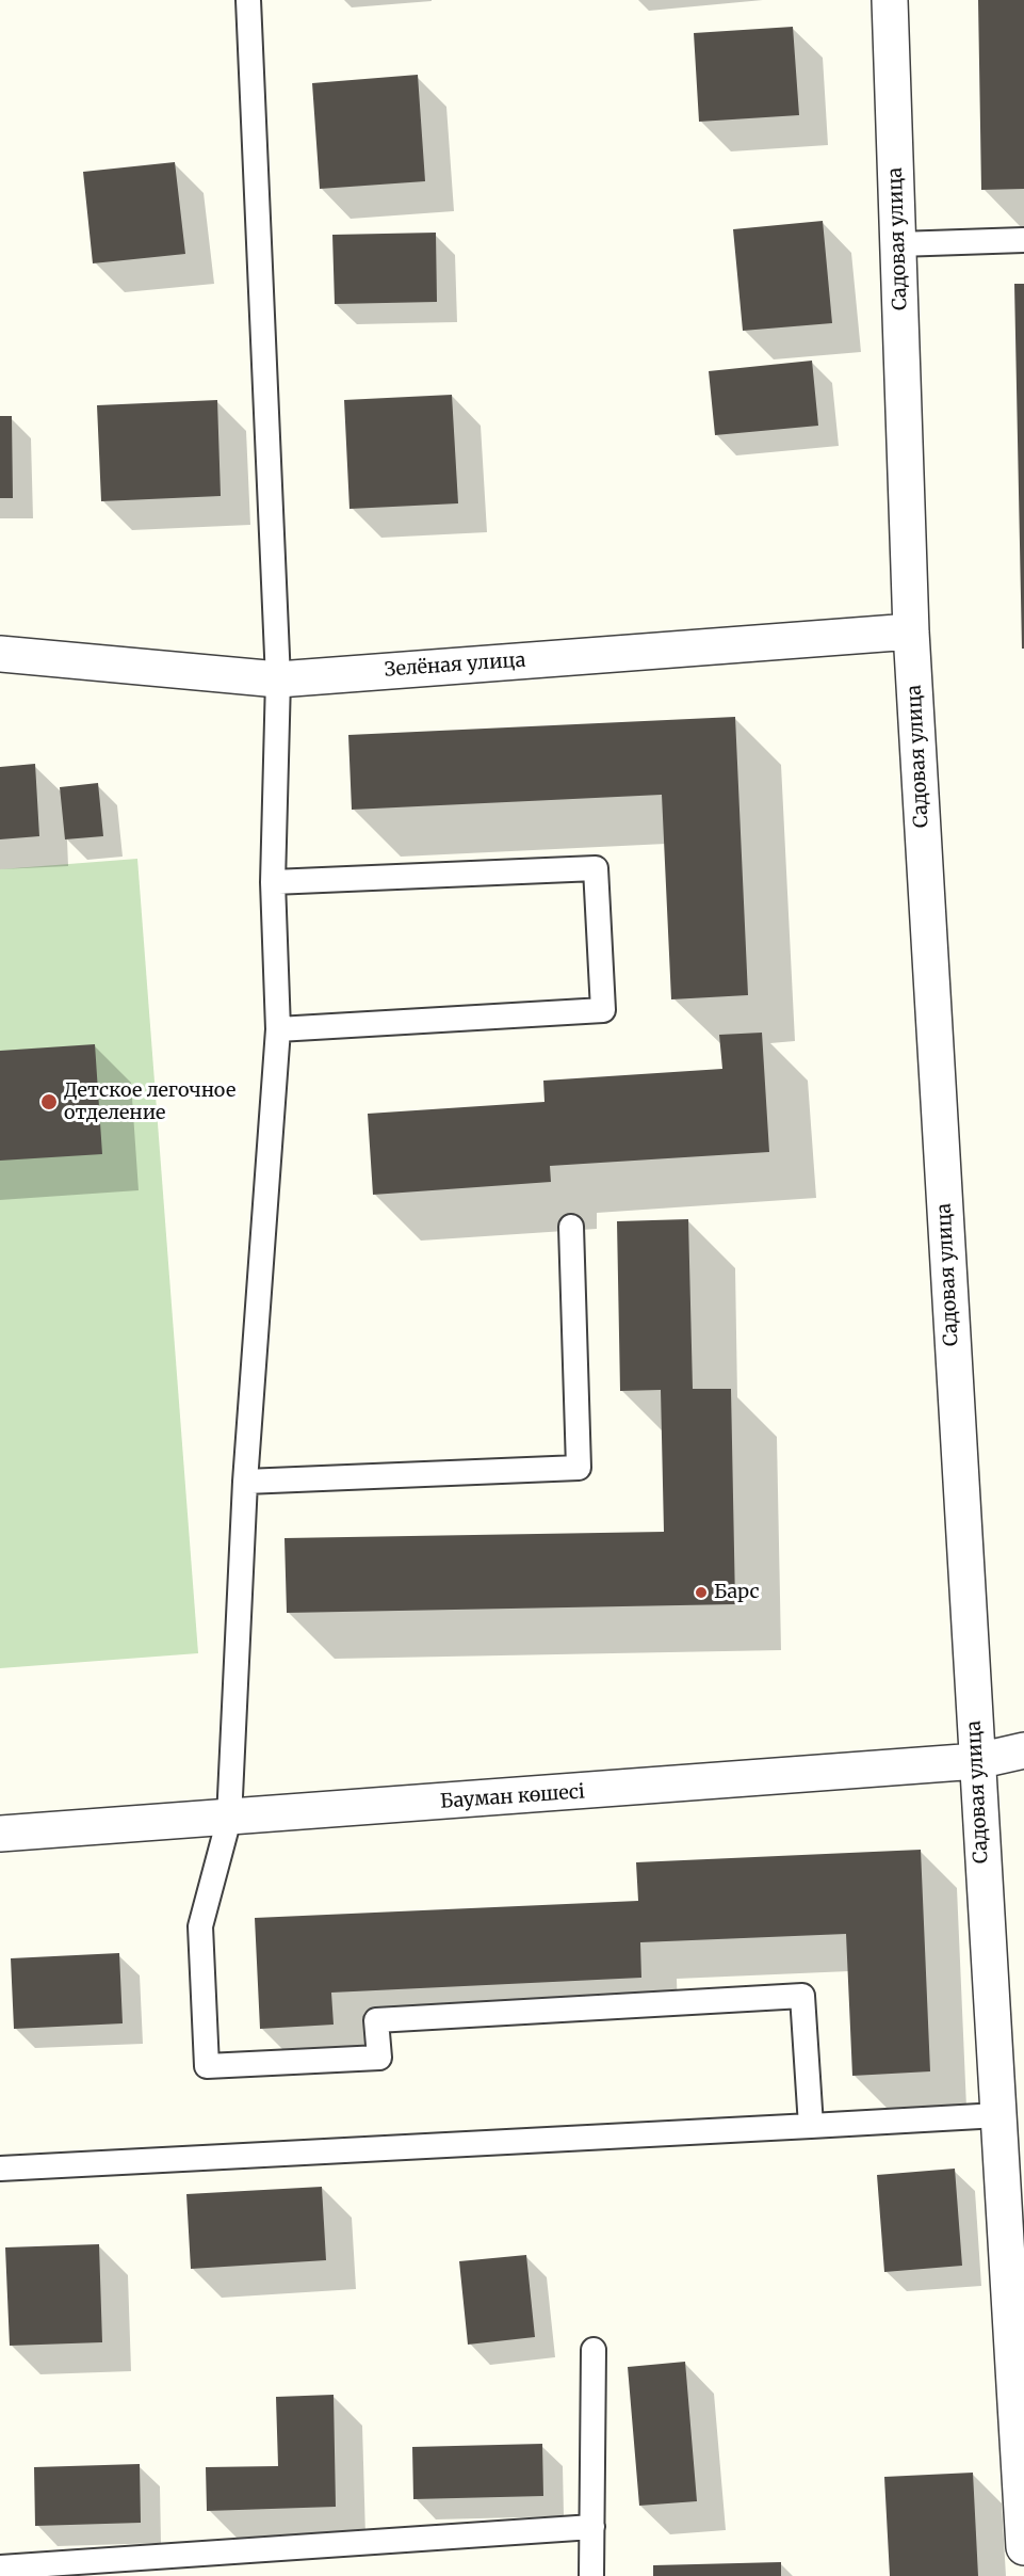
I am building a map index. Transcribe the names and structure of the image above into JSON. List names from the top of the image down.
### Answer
{
  "streets": {
    "street": ["Садовая улица", "Зелёная улица", "Бауман көшесі"]
  },
  "crossings": [
    ["Садовая улица", "Зелёная улица"],
    ["Садовая улица", "Бауман көшесі"]
  ],
  "places": ["Детское легочное отделение", "Барс"]
}
